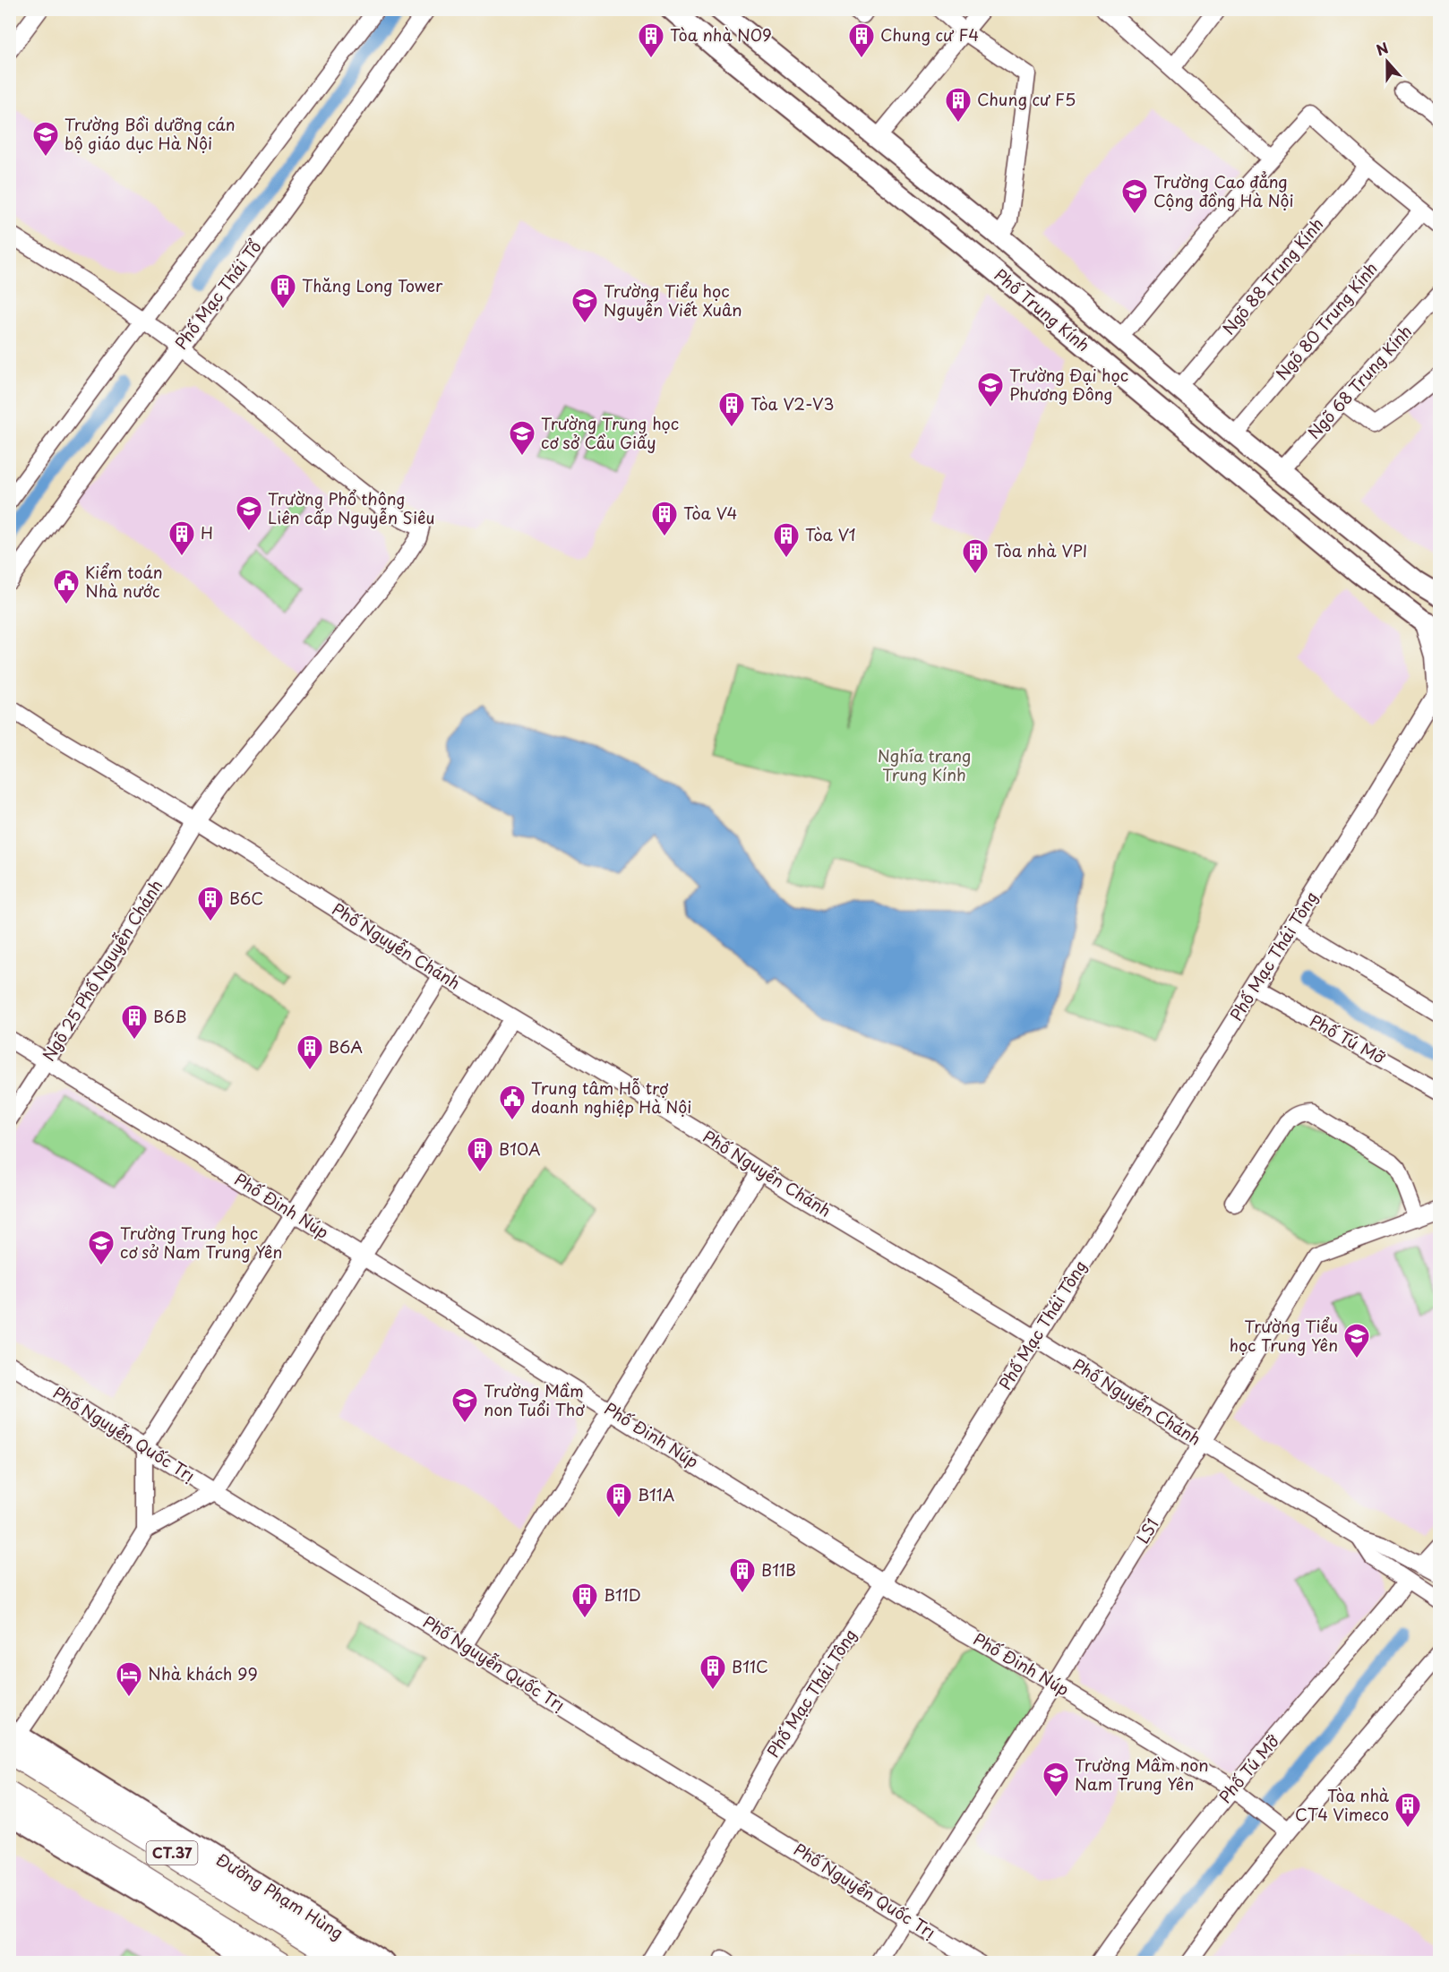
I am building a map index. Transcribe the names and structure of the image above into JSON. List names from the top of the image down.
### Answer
{
  "streets": {
    "highway": ["CT.37"],
    "main road": ["Phố Trung Kính", "Đường Phạm Hùng"],
    "street": [
      "Ngõ 88 Trung Kính",
      "Phố Mạc Thái Tổ",
      "Ngõ 80 Trung Kính",
      "Ngõ 68 Trung Kính",
      "Phố Nguyễn Chánh",
      "Phố Mạc Thái Tông",
      "Ngõ 25 Phố Nguyễn Chánh",
      "Phố Tú Mỡ",
      "Phố Đinh Núp",
      "Phố Nguyễn Quốc Trị",
      "LS1"
    ]
  },
  "crossings": [
    ["Ngõ 88 Trung Kính", "Phố Trung Kính"],
    ["Phố Mạc Thái Tổ", "Ngõ 25 Phố Nguyễn Chánh"],
    ["Phố Trung Kính", "Ngõ 80 Trung Kính"],
    ["Phố Trung Kính", "Ngõ 68 Trung Kính"],
    ["Phố Nguyễn Chánh", "Phố Mạc Thái Tông"],
    ["Phố Nguyễn Chánh", "Ngõ 25 Phố Nguyễn Chánh"],
    ["Phố Nguyễn Chánh", "Phố Tú Mỡ"],
    ["Phố Nguyễn Chánh", "LS1"],
    ["Phố Mạc Thái Tông", "Phố Tú Mỡ"],
    ["Phố Mạc Thái Tông", "Phố Đinh Núp"],
    ["Phố Mạc Thái Tông", "Phố Nguyễn Quốc Trị"],
    ["Ngõ 25 Phố Nguyễn Chánh", "Phố Đinh Núp"],
    ["Phố Tú Mỡ", "Phố Đinh Núp"],
    ["Phố Đinh Núp", "LS1"],
    ["Phố Nguyễn Quốc Trị", "LS1"],
    ["CT.37", "Đường Phạm Hùng"]
  ],
  "parks": ["Nghĩa trang Trung Kính"],
  "places": {
    "building": [
      "Tòa nhà N09",
      "Chung cư F4",
      "Chung cư F5",
      "Thăng Long Tower",
      "Tòa V2-V3",
      "Tòa V4",
      "H",
      "Tòa V1",
      "Tòa nhà VPI",
      "B6C",
      "B6B",
      "B6A",
      "B10A",
      "B11A",
      "B11B",
      "B11D",
      "B11C",
      "Tòa nhà CT4 Vimeco"
    ],
    "school or university": [
      "Trường Bồi dưỡng cán bộ giáo dục Hà Nội",
      "Trường Cao đẳng Cộng đồng Hà Nội",
      "Trường Tiểu học Nguyễn Viết Xuân",
      "Trường Đại học Phương Đông",
      "Trường Trung học cơ sở Cầu Giấy",
      "Trường Phổ thông Liên cấp Nguyễn Siêu",
      "Trường Trung học cơ sở Nam Trung Yên",
      "Trường Tiểu học Trung Yên",
      "Trường Mầm non Tuổi Thơ",
      "Trường Mầm non Nam Trung Yên"
    ],
    "public building": ["Kiểm toán Nhà nước", "Trung tâm Hỗ trợ doanh nghiệp Hà Nội"],
    "hotel": ["Nhà khách 99"]
  },
  "north": "top"
}
